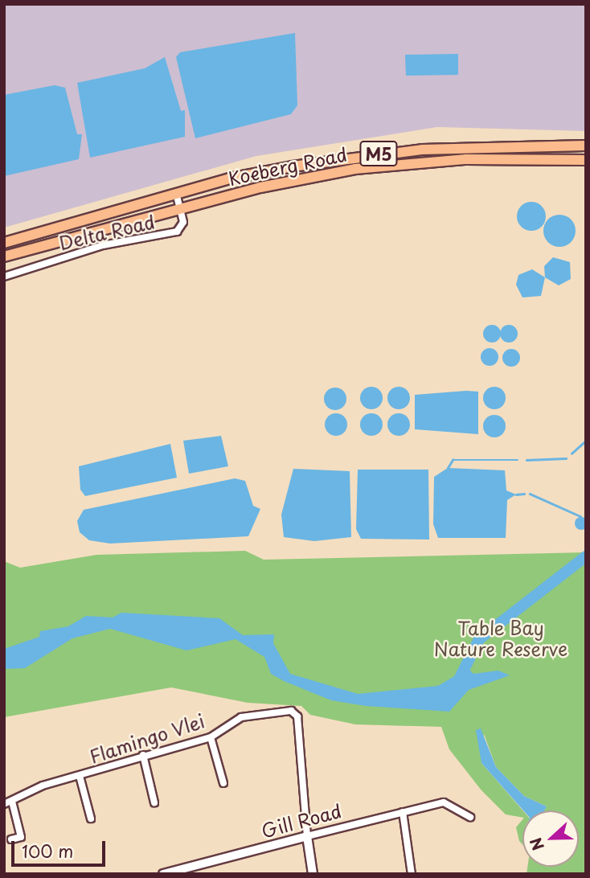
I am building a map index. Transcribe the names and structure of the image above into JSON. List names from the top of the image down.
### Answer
{
  "streets": {
    "main road": ["M5", "Koeberg Road"],
    "street": ["Delta Road", "Flamingo Vlei", "Gill Road"]
  },
  "crossings": [
    ["Koeberg Road", "Delta Road"],
    ["Flamingo Vlei", "Gill Road"]
  ],
  "parks": ["Table Bay Nature Reserve"],
  "scale_bar": "100 m",
  "north": "left"
}
